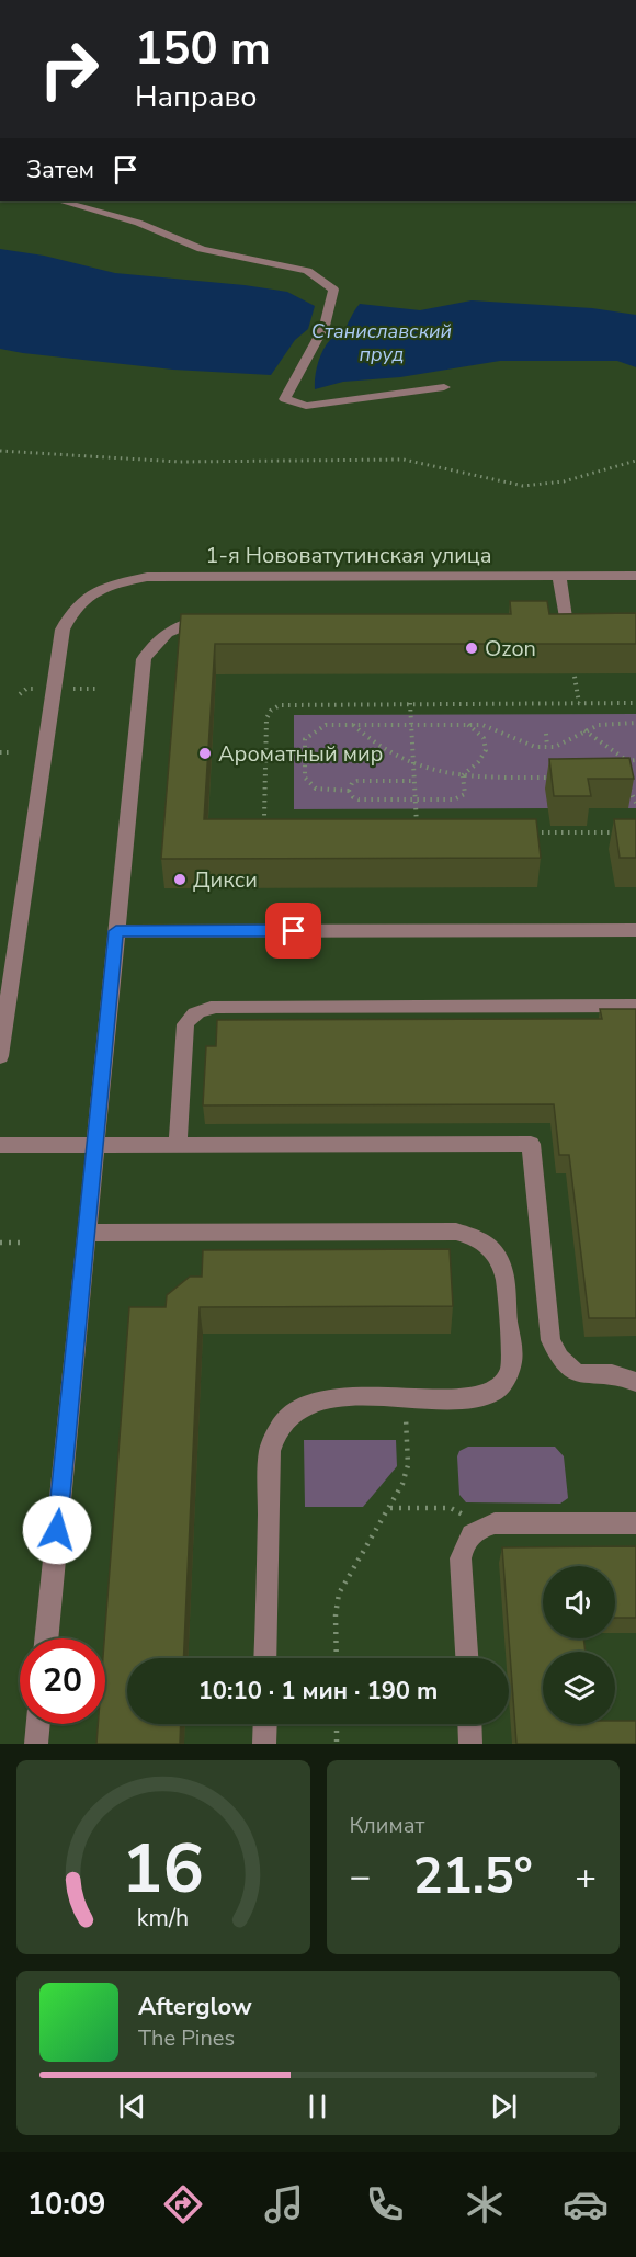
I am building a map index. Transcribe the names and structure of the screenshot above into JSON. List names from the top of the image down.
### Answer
{
  "streets": {
    "street": ["1-я Нововатутинская улица"]
  },
  "water": ["Станиславский пруд"],
  "places": ["Ozon", "Ароматный мир", "Дикси"],
  "page": {
    "turn": ["150 m", "Направо"],
    "then": "Затем",
    "limit": "20",
    "trip": "10:10 · 1 мин · 190 m",
    "tile": "Климат",
    "heat": ["−", "21.5°", "+"],
    "song": ["Afterglow", "The Pines"],
    "tabs": "10:09",
    "gauge": ["16", "km/h"]
  }
}
